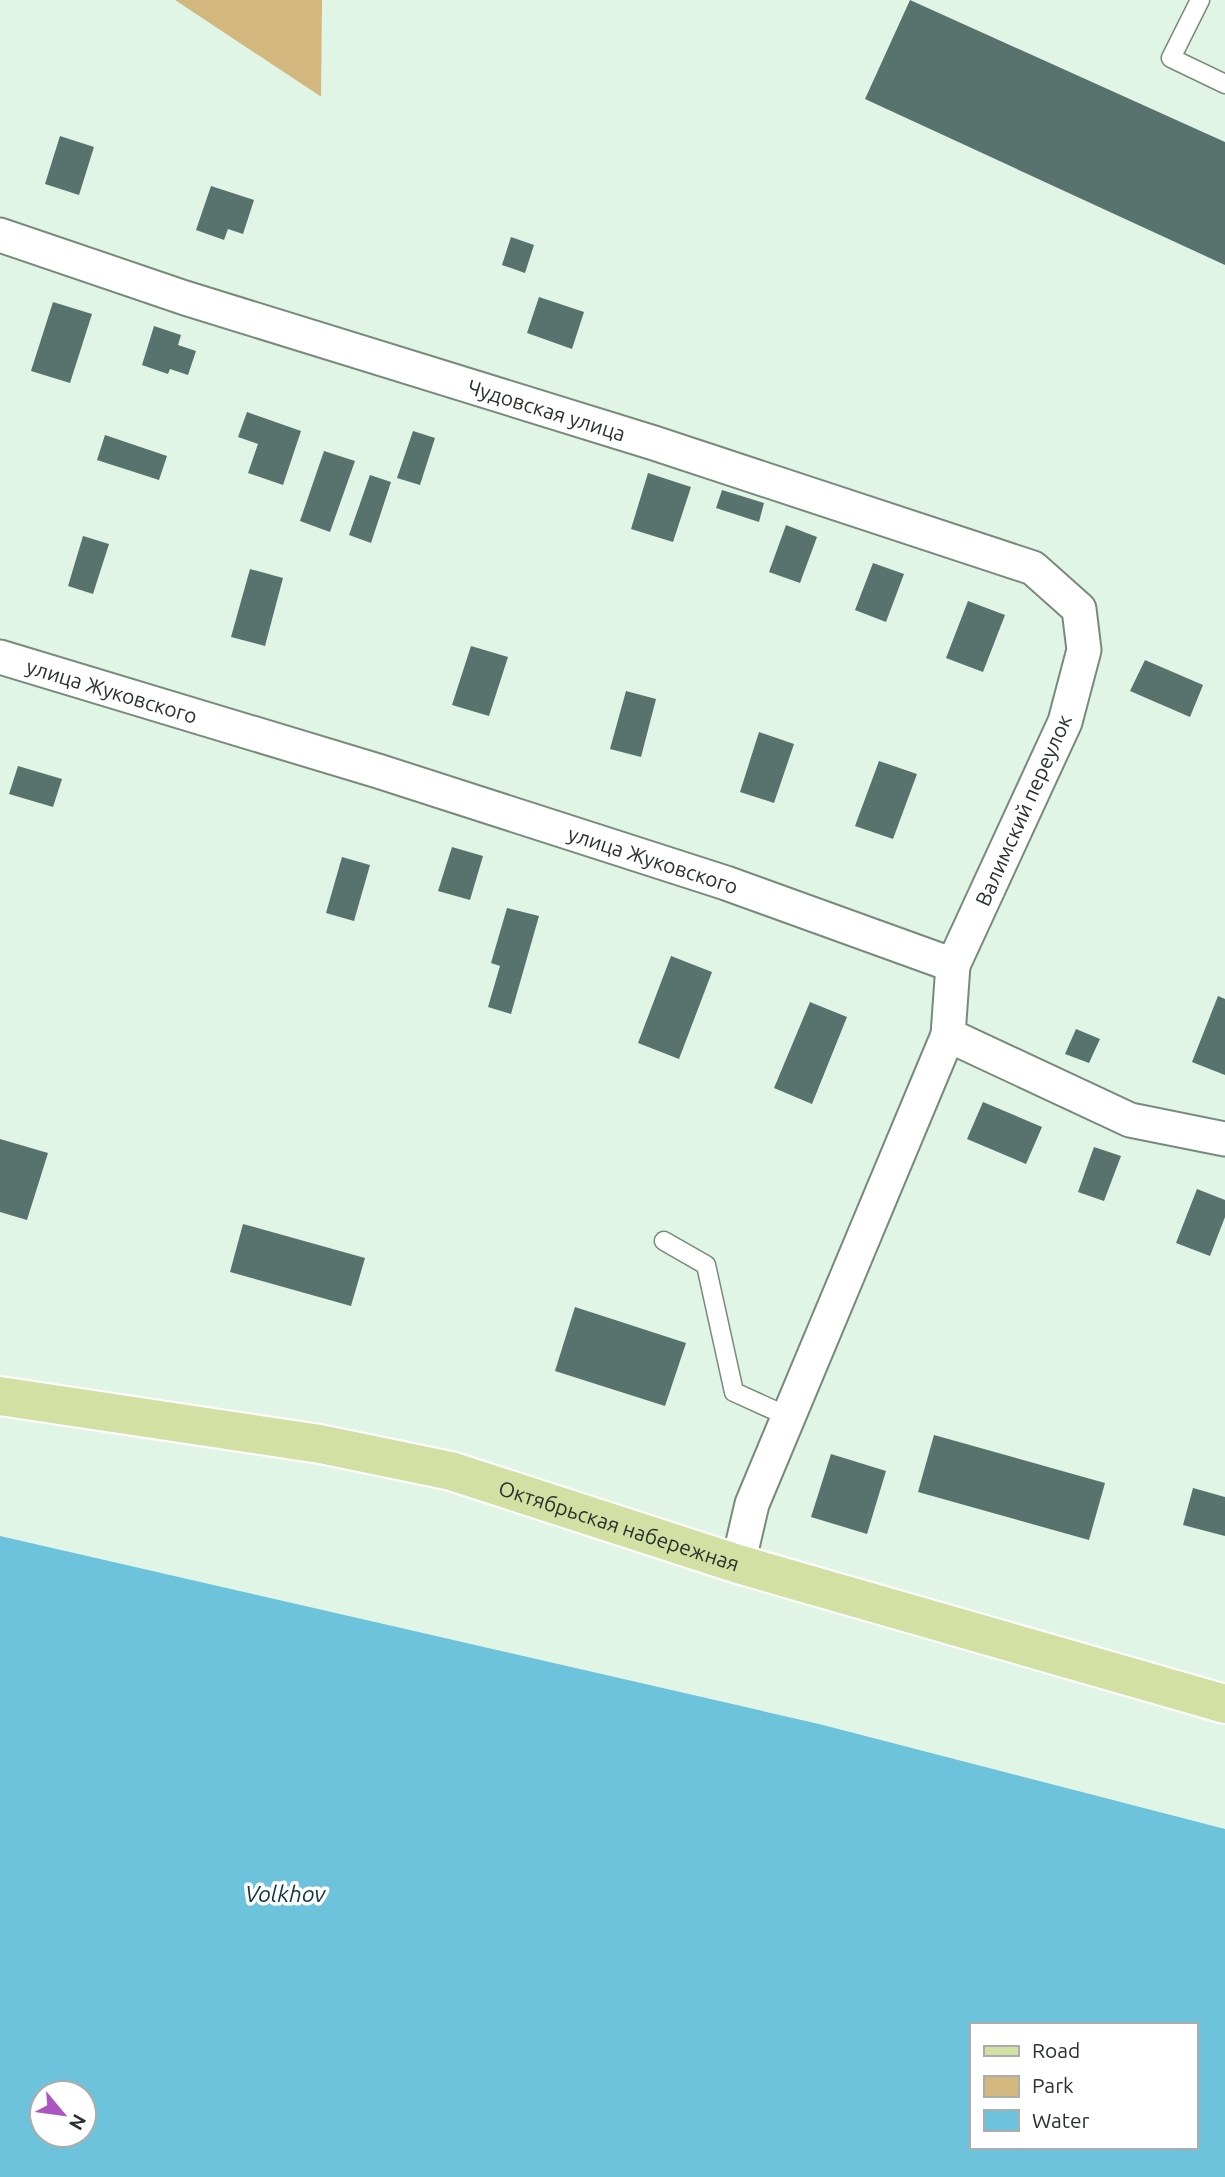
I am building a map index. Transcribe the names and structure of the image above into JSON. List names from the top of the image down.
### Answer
{
  "streets": {
    "main road": ["Октябрьская набережная"],
    "street": ["Чудовская улица", "улица Жуковского", "Валимский переулок"]
  },
  "crossings": [
    ["Чудовская улица", "Валимский переулок"],
    ["улица Жуковского", "Валимский переулок"]
  ],
  "water": ["Volkhov"],
  "legend": ["Road", "Park", "Water"],
  "north": "bottom right"
}
